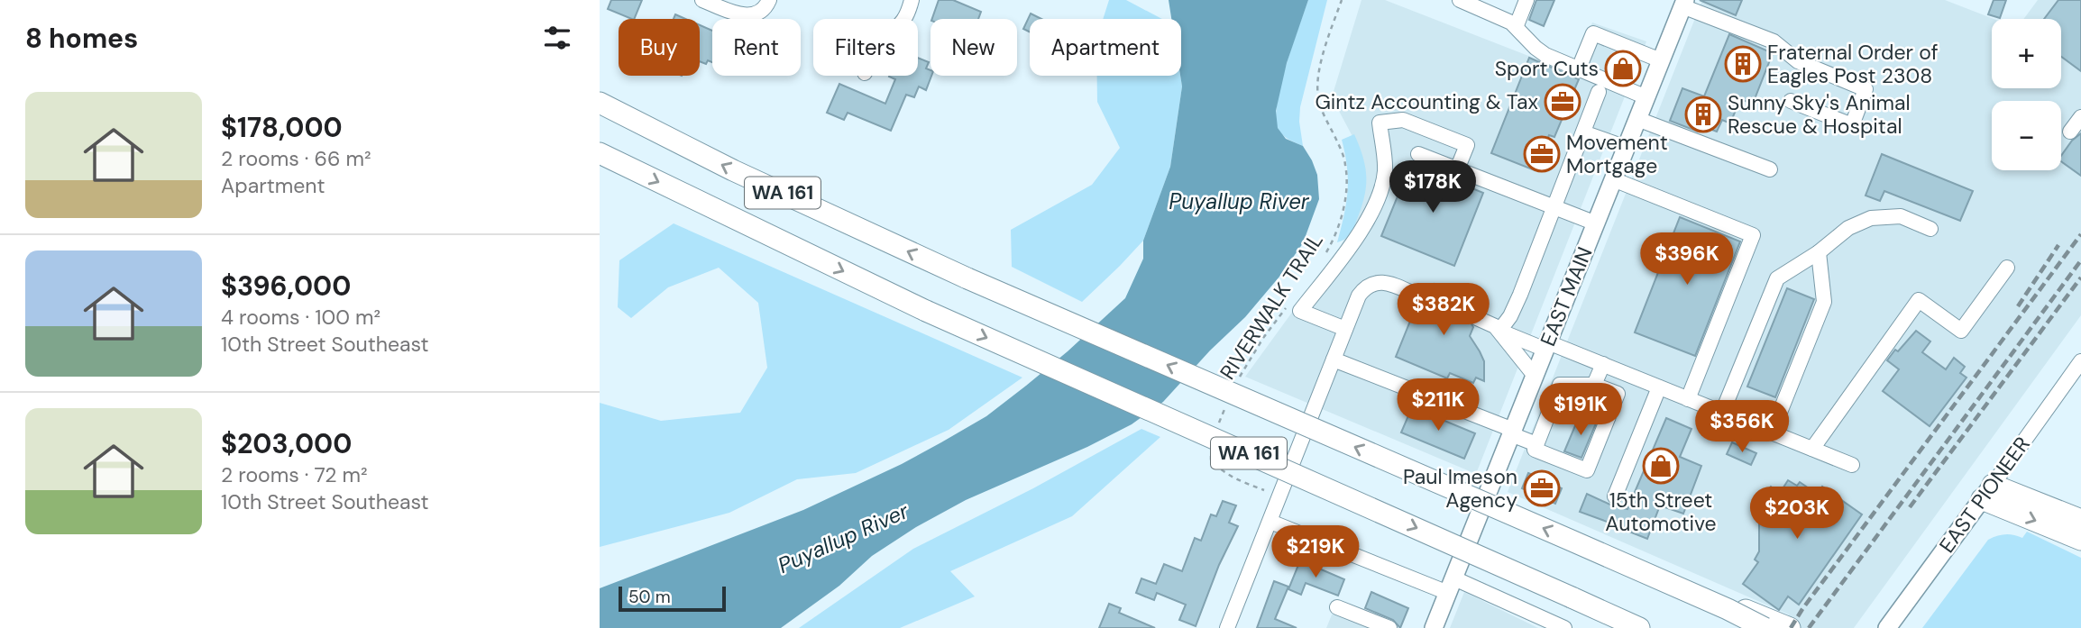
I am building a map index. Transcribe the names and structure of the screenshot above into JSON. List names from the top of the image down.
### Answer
{
  "streets": {
    "highway": ["WA 161"],
    "main road": ["EAST MAIN", "EAST PIONEER"],
    "path": ["RIVERWALK TRAIL"]
  },
  "water": ["Puyallup River"],
  "places": {
    "building": ["Fraternal Order of Eagles Post 2308", "Sunny Sky's Animal Rescue & Hospital"],
    "shop": ["Sport Cuts", "15th Street Automotive"],
    "office": ["Gintz Accounting & Tax", "Movement Mortgage", "Paul Imeson Agency"]
  },
  "scale_bar": "50 m",
  "page": {
    "heading": "8 homes",
    "map_buttons": ["+", "−"],
    "chip": [
      "Buy",
      "Rent",
      "Filters",
      "New",
      "Apartment"
    ],
    "list": [
      {
        "name": "$178,000",
        "note": "2 rooms · 66 m² · Apartment"
      },
      {
        "name": "$396,000",
        "note": "4 rooms · 100 m² · 10th Street Southeast"
      },
      {
        "name": "$203,000",
        "note": "2 rooms · 72 m² · 10th Street Southeast"
      }
    ],
    "price": [
      "$178K",
      "$396K",
      "$382K",
      "$211K",
      "$191K",
      "$356K",
      "$203K",
      "$219K"
    ],
    "scale": "50 m"
  }
}
